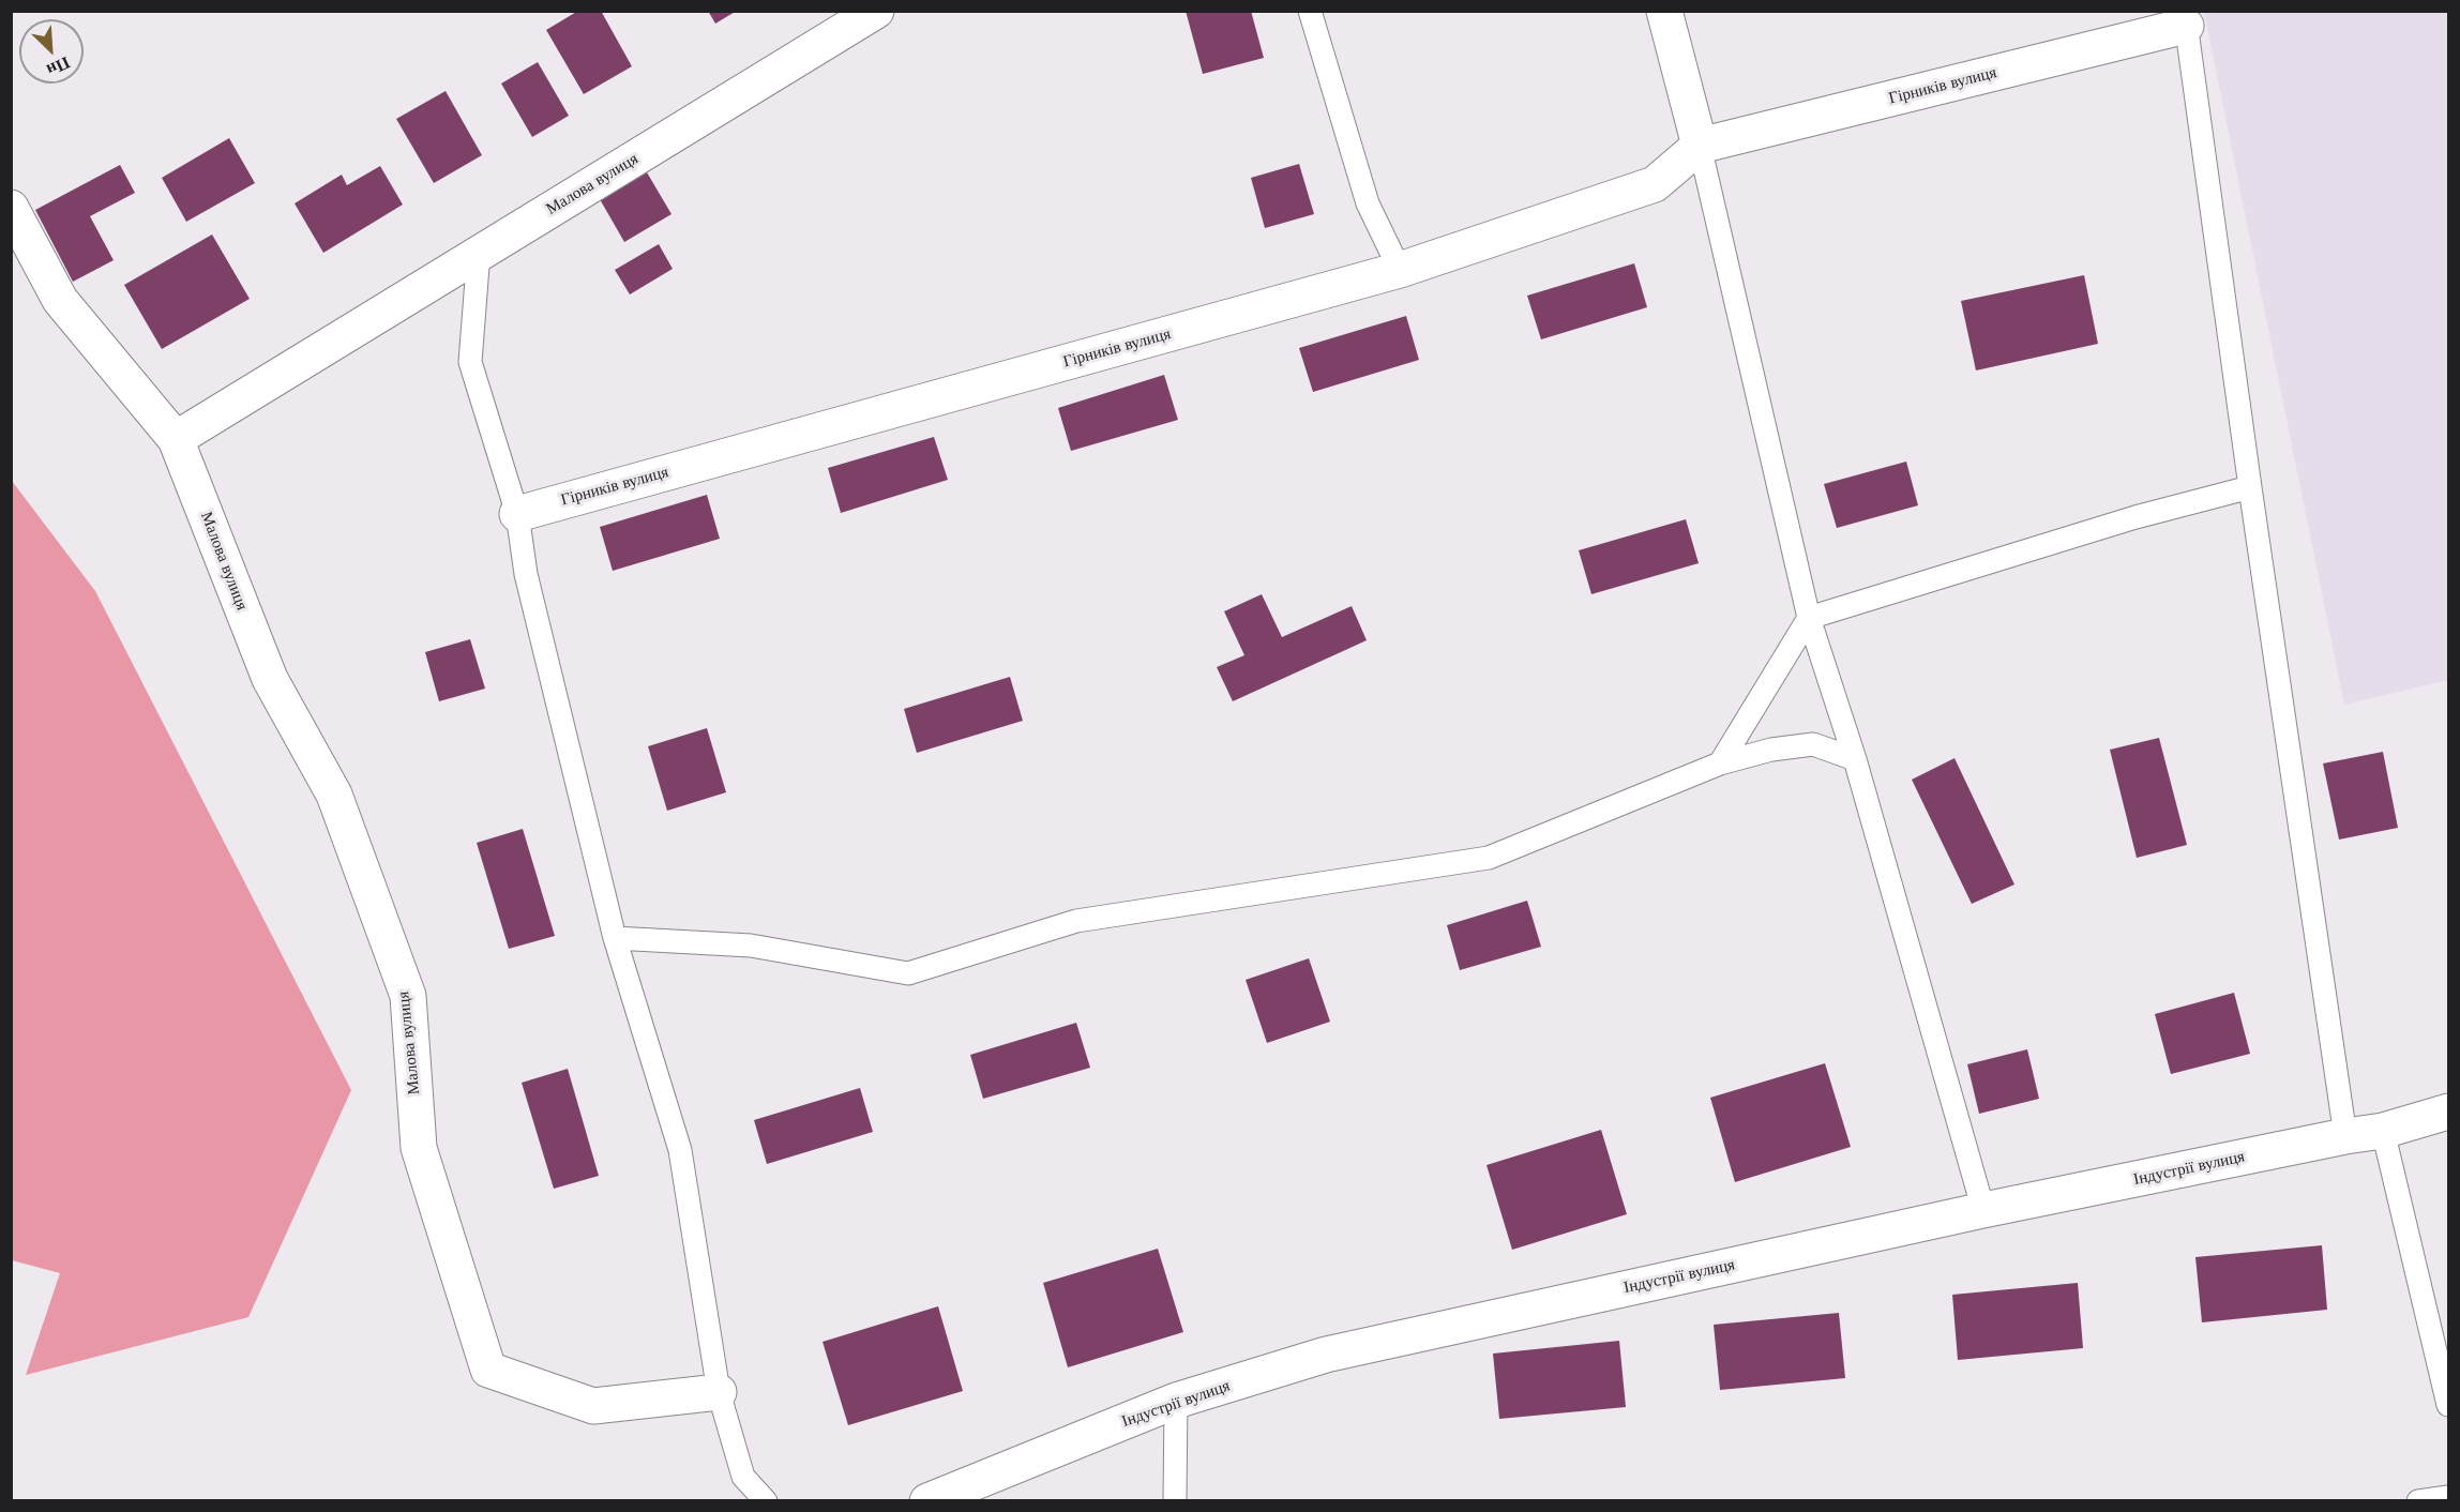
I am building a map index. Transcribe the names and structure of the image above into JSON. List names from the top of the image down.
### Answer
{
  "streets": {
    "street": ["Гірників вулиця", "Малова вулиця", "Індустрії вулиця"]
  },
  "north": "bottom right"
}
